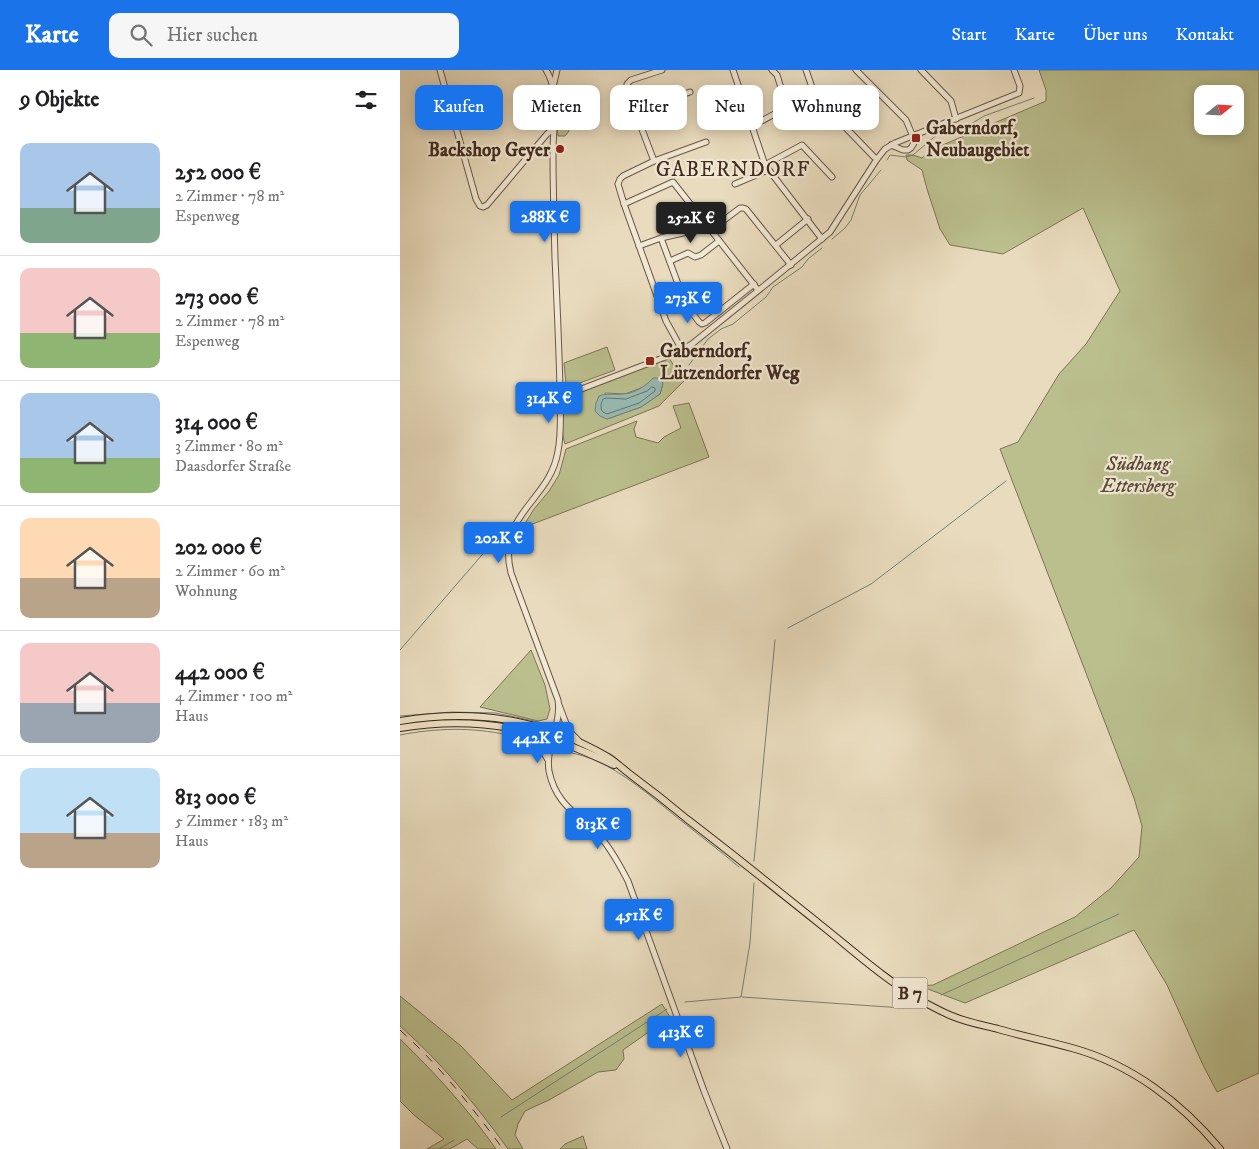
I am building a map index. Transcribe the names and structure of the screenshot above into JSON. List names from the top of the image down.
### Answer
{
  "streets": {
    "main road": ["B 7"]
  },
  "districts": ["GABERNDORF"],
  "parks": ["Südhang Ettersberg"],
  "places": {
    "transit": ["Gaberndorf, Neubaugebiet", "Gaberndorf, Lützendorfer Weg"],
    "other": ["Backshop Geyer"]
  },
  "north": "right",
  "page": {
    "header": "Karte",
    "search": "Hier suchen",
    "nav": [
      "Start",
      "Karte",
      "Über uns",
      "Kontakt"
    ],
    "heading": "9 Objekte",
    "chip": [
      "Kaufen",
      "Mieten",
      "Filter",
      "Neu",
      "Wohnung"
    ],
    "list": [
      {
        "name": "252 000 €",
        "note": "2 Zimmer · 78 m² · Espenweg"
      },
      {
        "name": "273 000 €",
        "note": "2 Zimmer · 78 m² · Espenweg"
      },
      {
        "name": "314 000 €",
        "note": "3 Zimmer · 80 m² · Daasdorfer Straße"
      },
      {
        "name": "202 000 €",
        "note": "2 Zimmer · 60 m² · Wohnung"
      },
      {
        "name": "442 000 €",
        "note": "4 Zimmer · 100 m² · Haus"
      },
      {
        "name": "813 000 €",
        "note": "5 Zimmer · 183 m² · Haus"
      }
    ],
    "price": [
      "288K €",
      "252K €",
      "273K €",
      "314K €",
      "202K €",
      "442K €",
      "813K €",
      "451K €",
      "413K €"
    ]
  }
}
